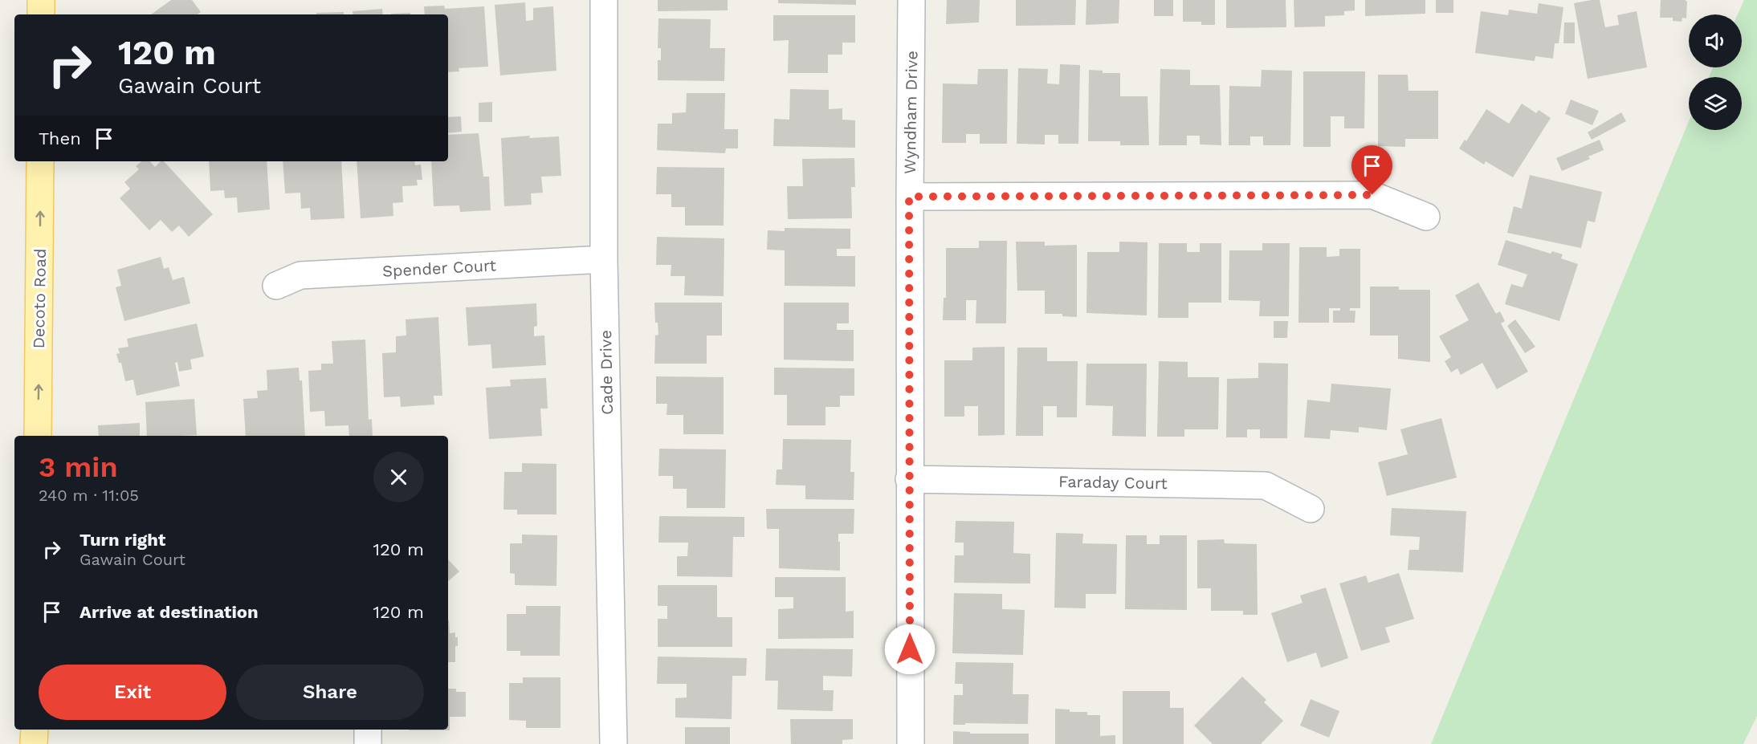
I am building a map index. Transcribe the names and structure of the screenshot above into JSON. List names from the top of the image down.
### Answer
{
  "streets": {
    "main road": ["Decoto Road"],
    "street": [
      "Wyndham Drive",
      "Spender Court",
      "Cade Drive",
      "Faraday Court"
    ]
  },
  "crossings": [
    ["Wyndham Drive", "Faraday Court"],
    ["Spender Court", "Cade Drive"]
  ],
  "one_way": ["Decoto Road"],
  "page": {
    "turn": ["120 m", "Gawain Court"],
    "then": "Then",
    "heading": ["3 min", "240 m · 11:05"],
    "list": [
      {
        "name": "Turn right",
        "note": "Gawain Court",
        "value": "120 m"
      },
      {
        "name": "Arrive at destination",
        "value": "120 m"
      }
    ],
    "buttons": ["Exit", "Share"]
  }
}
